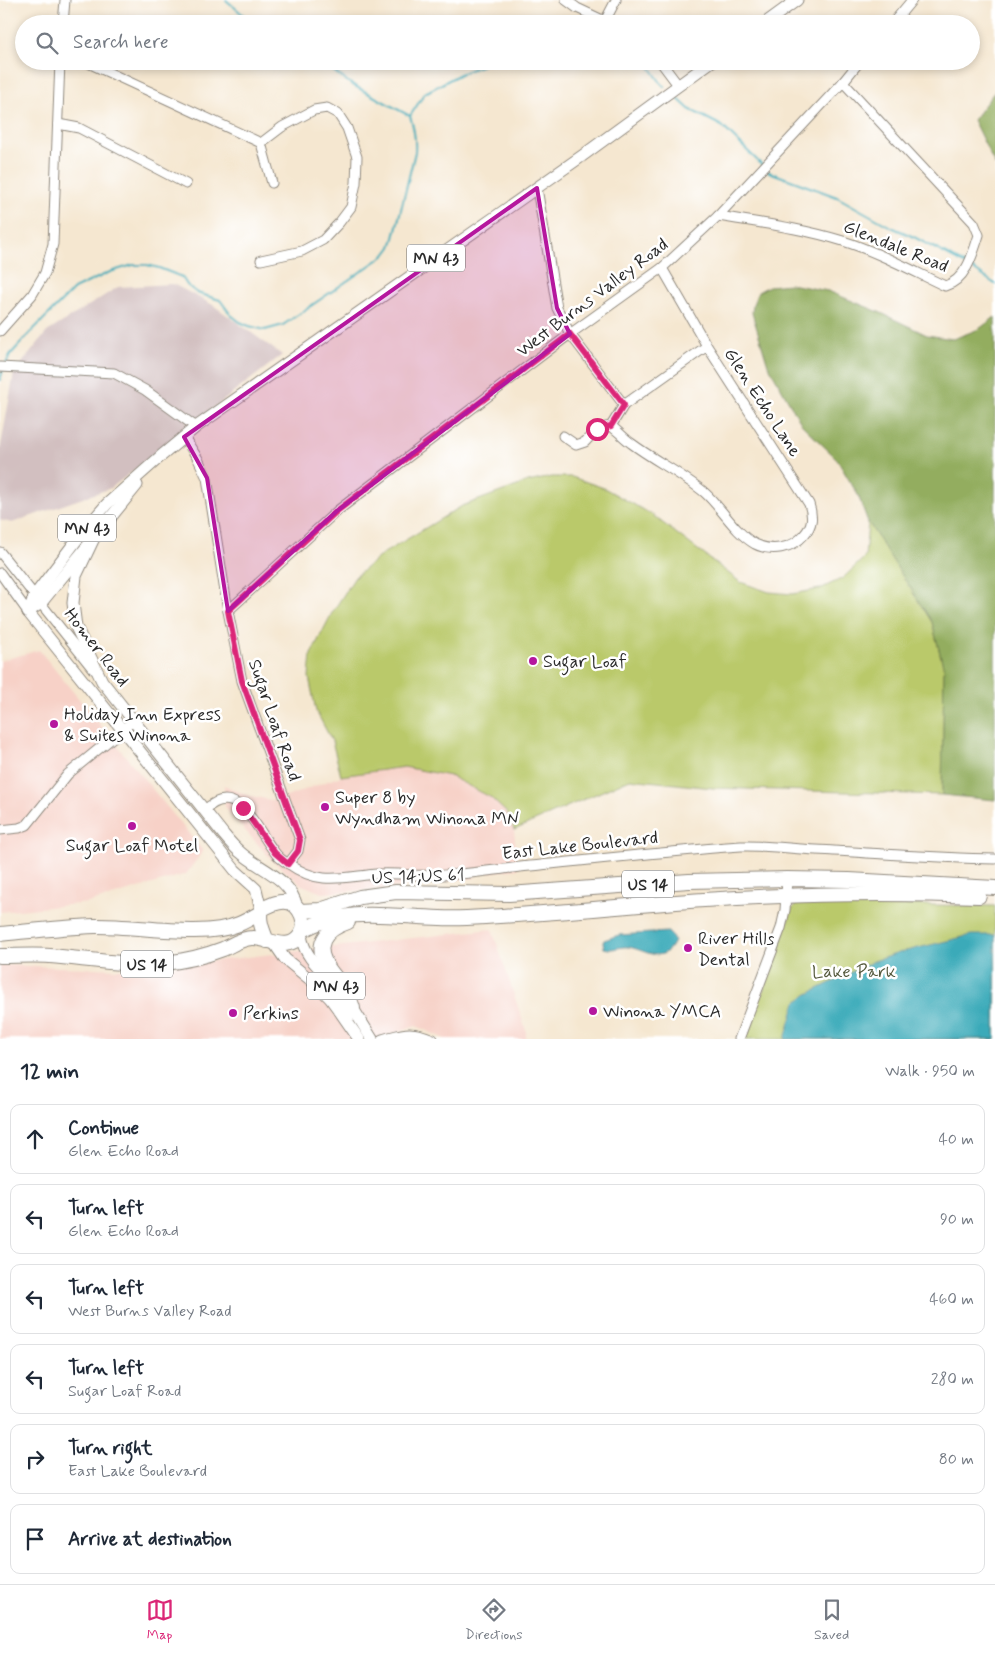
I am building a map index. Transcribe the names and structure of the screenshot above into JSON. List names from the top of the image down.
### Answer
{
  "streets": {
    "highway": ["US 14;US 61", "US 14"],
    "main road": ["MN 43", "Homer Road"],
    "street": [
      "Glendale Road",
      "West Burns Valley Road",
      "Glen Echo Lane",
      "Sugar Loaf Road",
      "East Lake Boulevard"
    ]
  },
  "crossings": [
    ["Glendale Road", "West Burns Valley Road"],
    ["MN 43", "Homer Road"],
    ["MN 43", "Sugar Loaf Road"],
    ["MN 43", "East Lake Boulevard"],
    ["MN 43", "US 14;US 61"],
    ["West Burns Valley Road", "Glen Echo Lane"],
    ["West Burns Valley Road", "Sugar Loaf Road"],
    ["Homer Road", "East Lake Boulevard"],
    ["Homer Road", "US 14;US 61"],
    ["Sugar Loaf Road", "East Lake Boulevard"],
    ["US 14;US 61", "US 14"]
  ],
  "parks": ["Lake Park"],
  "places": [
    "Sugar Loaf",
    "Holiday Inn Express & Suites Winona",
    "Super 8 by Wyndham Winona MN",
    "Sugar Loaf Motel",
    "River Hills Dental",
    "Winona YMCA",
    "Perkins"
  ],
  "page": {
    "search": "Search here",
    "heading": ["12 min", "Walk · 950 m"],
    "list": [
      ["Continue", "Glen Echo Road", "40 m"],
      ["Turn left", "Glen Echo Road", "90 m"],
      ["Turn left", "West Burns Valley Road", "460 m"],
      ["Turn left", "Sugar Loaf Road", "280 m"],
      ["Turn right", "East Lake Boulevard", "80 m"],
      "Arrive at destination"
    ],
    "nav": ["Map", "Directions", "Saved"]
  }
}
